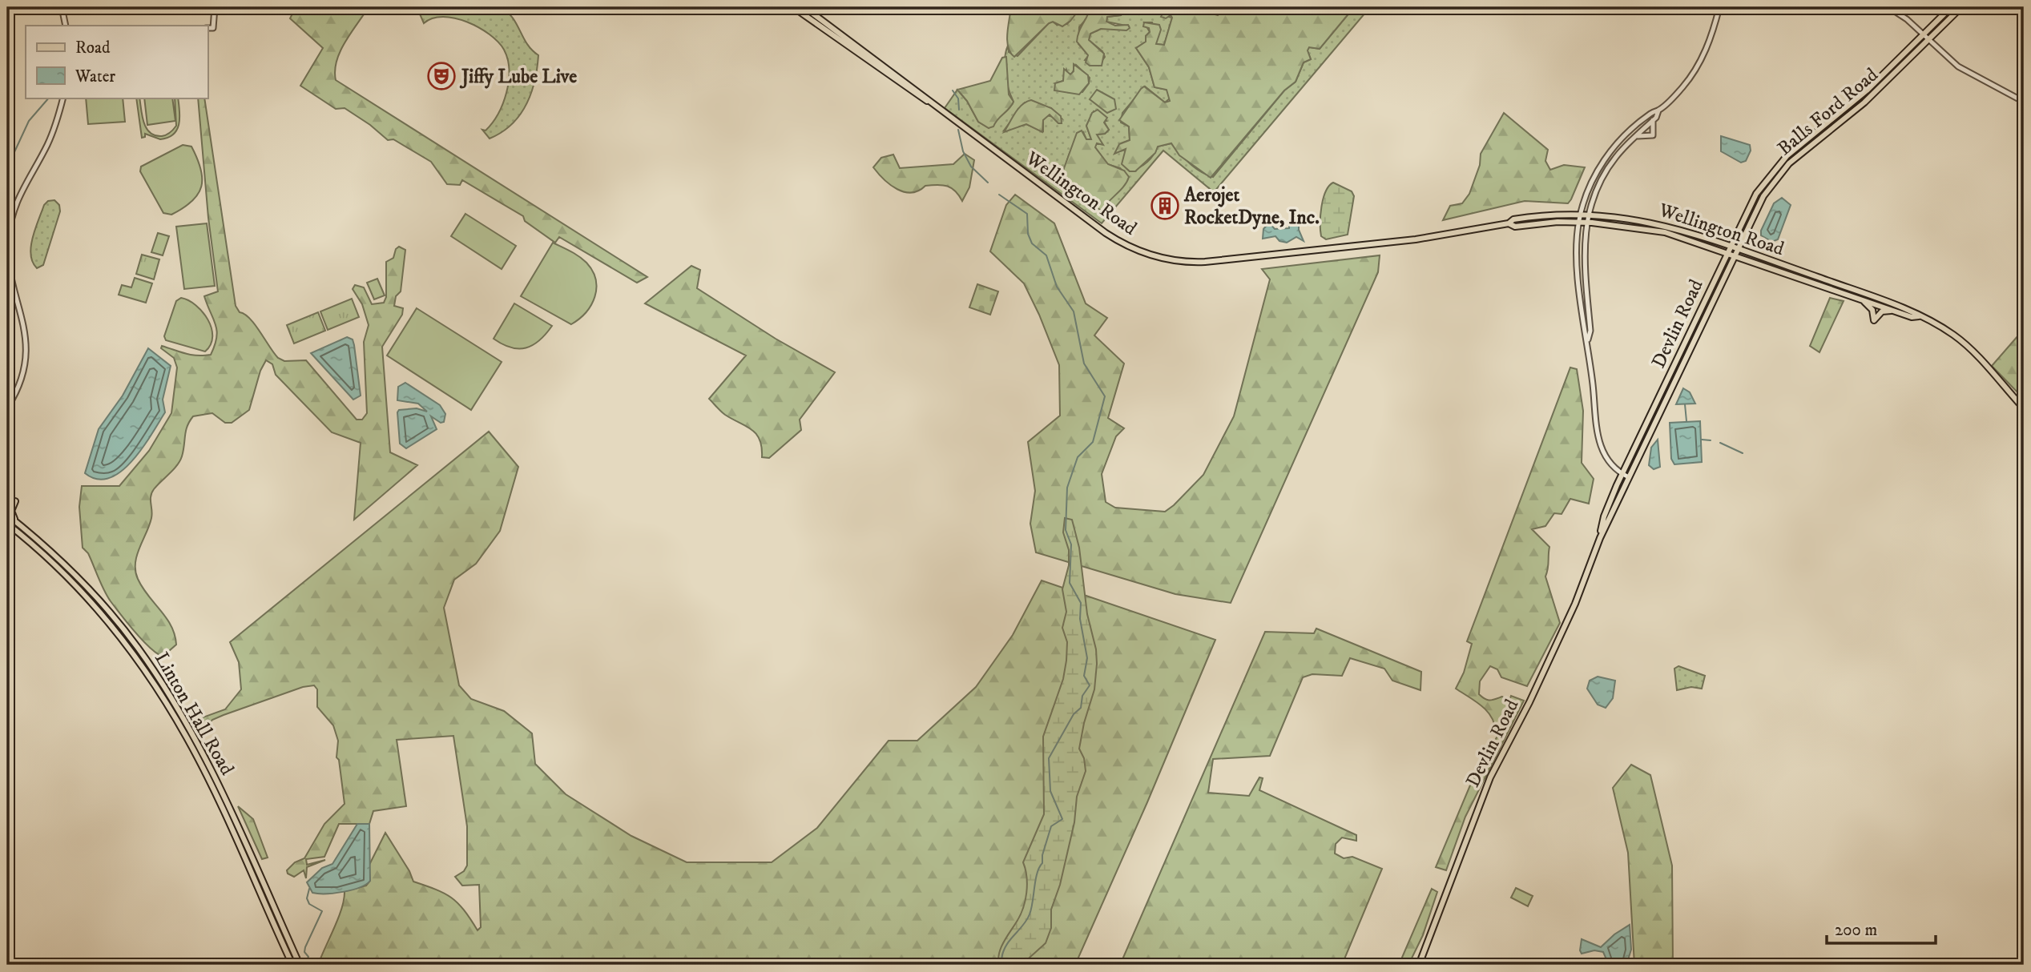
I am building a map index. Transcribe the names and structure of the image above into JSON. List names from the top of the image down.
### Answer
{
  "streets": {
    "main road": [
      "Balls Ford Road",
      "Wellington Road",
      "Devlin Road",
      "Linton Hall Road"
    ]
  },
  "crossings": [
    ["Balls Ford Road", "Wellington Road"],
    ["Balls Ford Road", "Devlin Road"],
    ["Wellington Road", "Devlin Road"]
  ],
  "places": {
    "theatre": ["Jiffy Lube Live"],
    "building": ["Aerojet RocketDyne, Inc."]
  },
  "legend": ["Road", "Water"],
  "scale_bar": "200 m"
}
